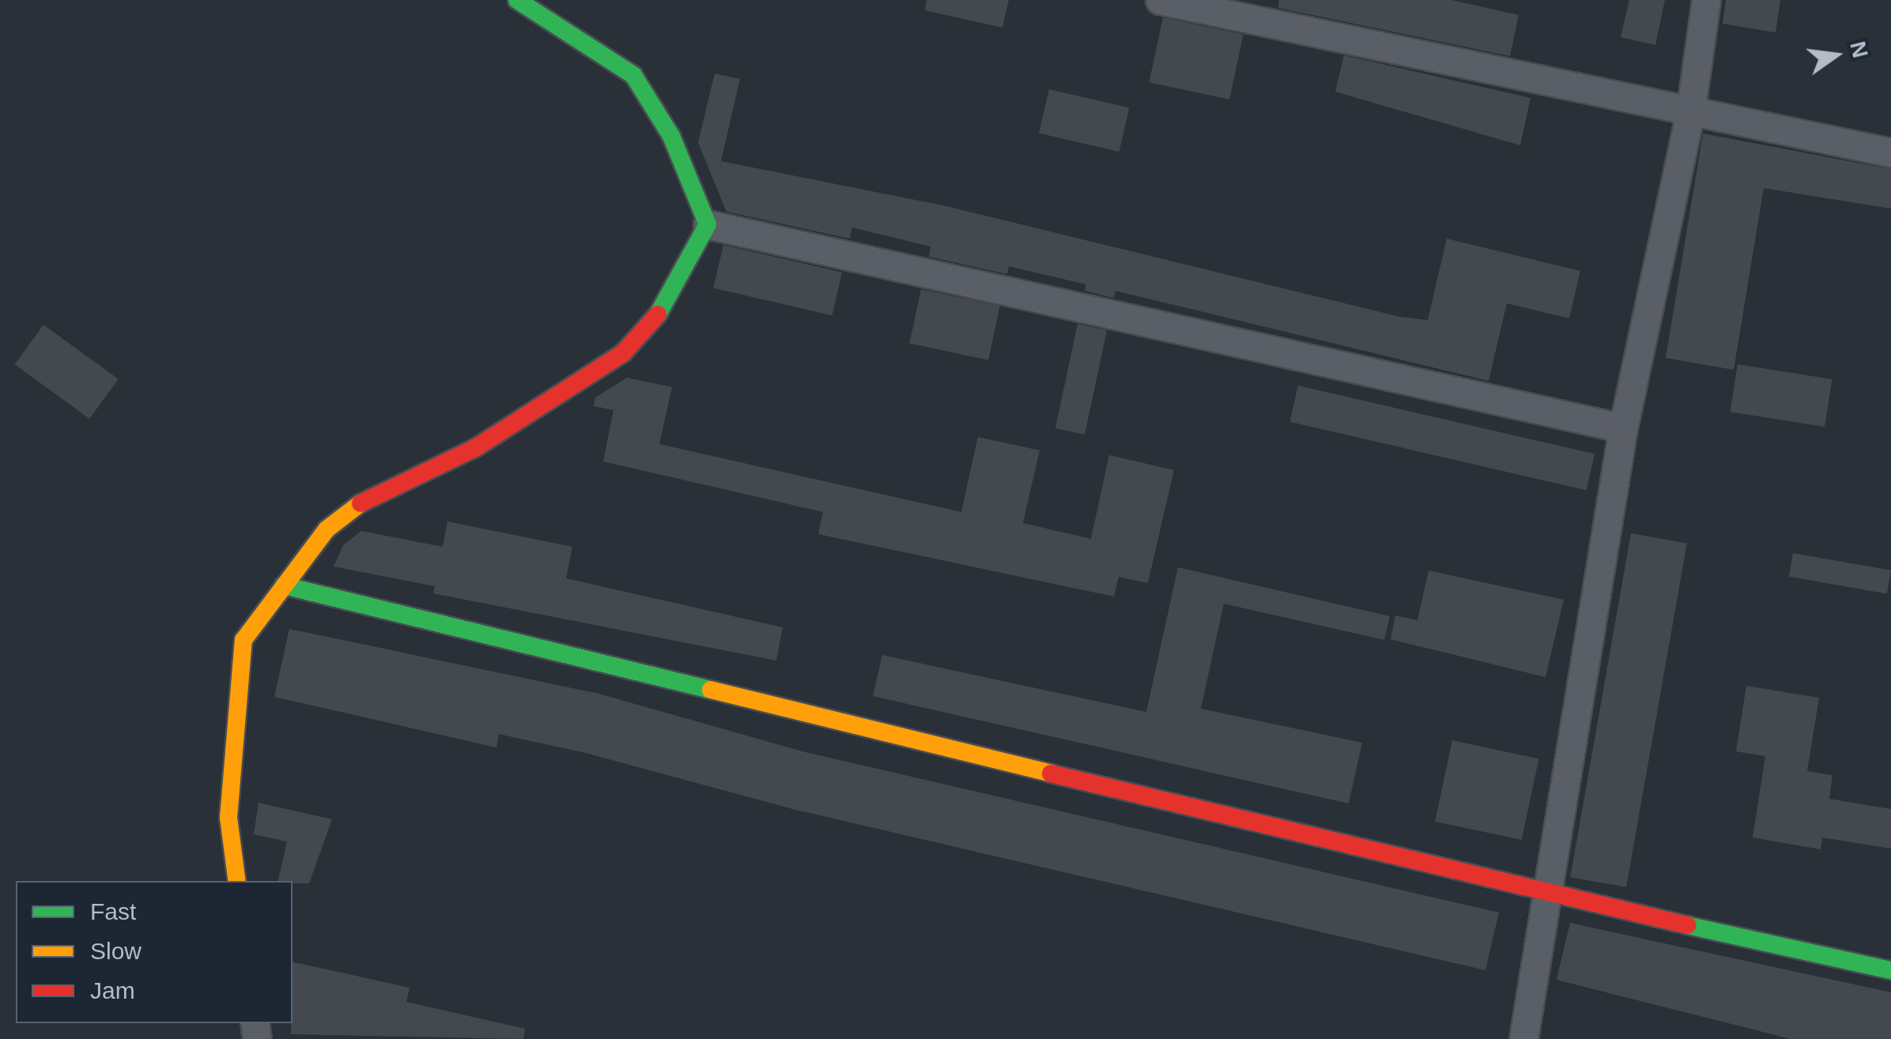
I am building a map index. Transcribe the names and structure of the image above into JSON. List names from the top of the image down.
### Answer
{
  "legend": ["Fast", "Slow", "Jam"],
  "north": "right"
}
